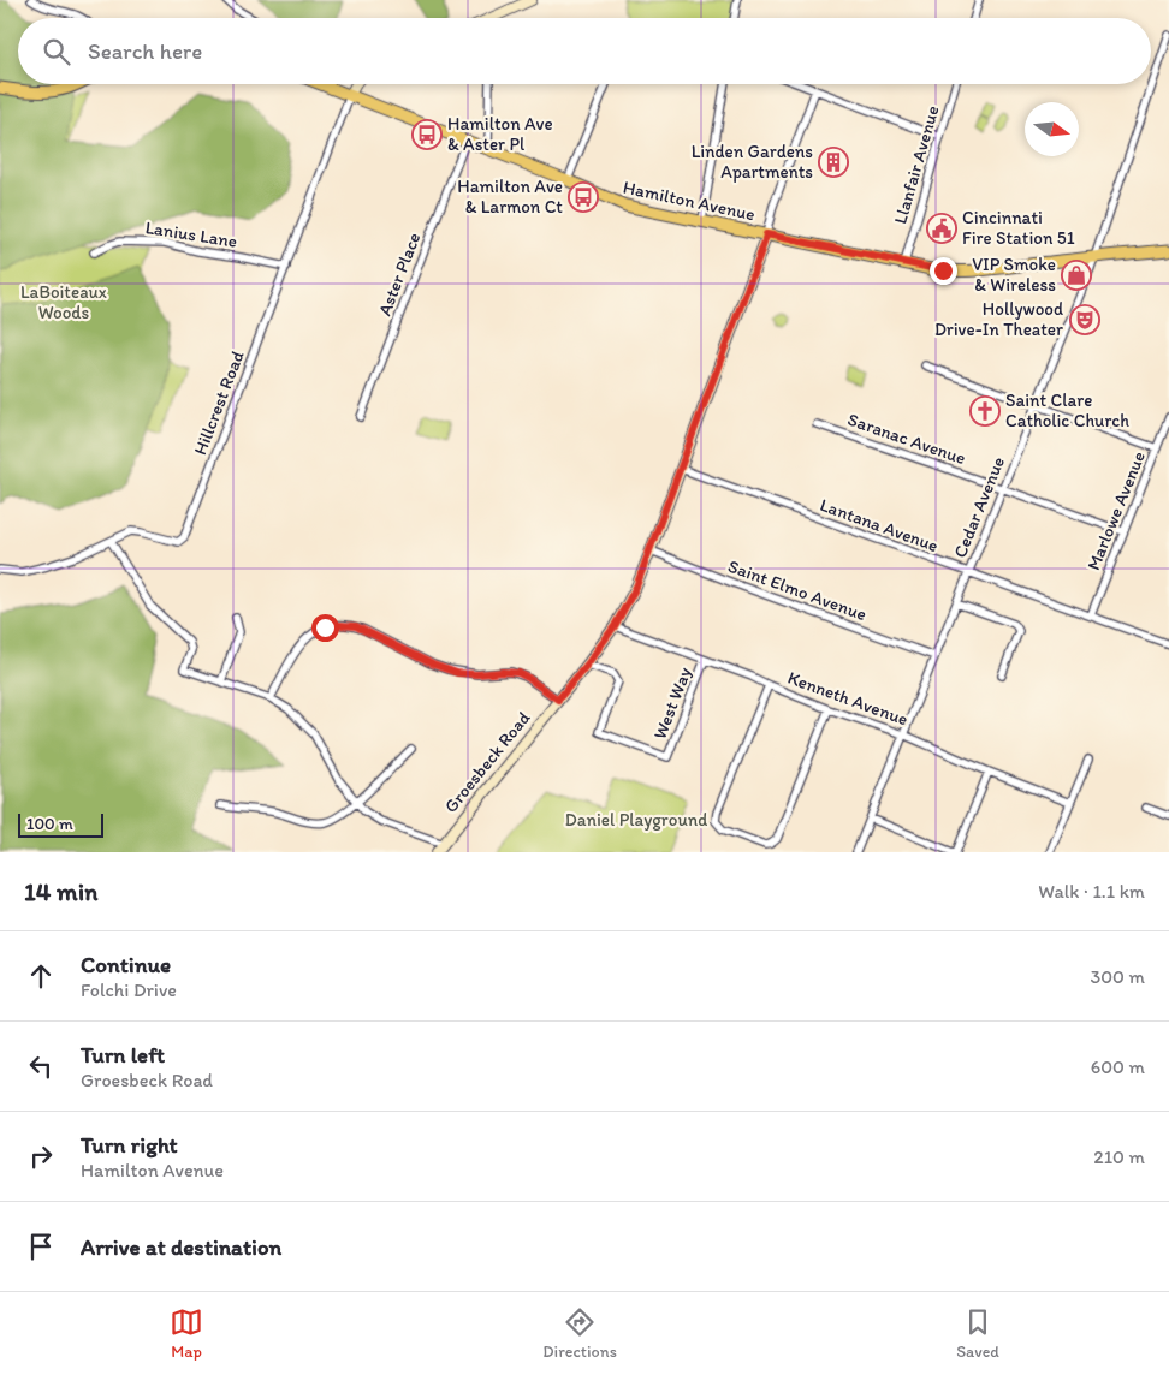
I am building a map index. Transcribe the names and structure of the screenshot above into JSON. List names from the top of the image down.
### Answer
{
  "streets": {
    "main road": ["Hamilton Avenue"],
    "street": [
      "Llanfair Avenue",
      "Lanius Lane",
      "Aster Place",
      "Hillcrest Road",
      "Saranac Avenue",
      "Cedar Avenue",
      "Marlowe Avenue",
      "Lantana Avenue",
      "Saint Elmo Avenue",
      "Kenneth Avenue",
      "West Way",
      "Groesbeck Road"
    ]
  },
  "crossings": [
    ["Llanfair Avenue", "Hamilton Avenue"],
    ["Hamilton Avenue", "Aster Place"],
    ["Hamilton Avenue", "Hillcrest Road"],
    ["Hamilton Avenue", "Cedar Avenue"],
    ["Hamilton Avenue", "Groesbeck Road"],
    ["Lanius Lane", "Hillcrest Road"],
    ["Saranac Avenue", "Cedar Avenue"],
    ["Saranac Avenue", "Marlowe Avenue"],
    ["Cedar Avenue", "Lantana Avenue"],
    ["Cedar Avenue", "Saint Elmo Avenue"],
    ["Cedar Avenue", "Kenneth Avenue"],
    ["Marlowe Avenue", "Lantana Avenue"],
    ["Lantana Avenue", "Groesbeck Road"],
    ["Saint Elmo Avenue", "Groesbeck Road"],
    ["Kenneth Avenue", "West Way"],
    ["Kenneth Avenue", "Groesbeck Road"],
    ["West Way", "Groesbeck Road"]
  ],
  "parks": ["LaBoiteaux Woods", "Daniel Playground"],
  "places": {
    "bus stop": ["Hamilton Ave & Aster Pl", "Hamilton Ave & Larmon Ct"],
    "building": ["Linden Gardens Apartments"],
    "public building": ["Cincinnati Fire Station 51"],
    "shop": ["VIP Smoke & Wireless"],
    "theatre": ["Hollywood Drive-In Theater"],
    "church": ["Saint Clare Catholic Church"]
  },
  "scale_bar": "100 m",
  "north": "right",
  "page": {
    "search": "Search here",
    "scale": "100 m",
    "heading": ["14 min", "Walk · 1.1 km"],
    "list": [
      ["Continue", "Folchi Drive", "300 m"],
      ["Turn left", "Groesbeck Road", "600 m"],
      ["Turn right", "Hamilton Avenue", "210 m"],
      "Arrive at destination"
    ],
    "nav": ["Map", "Directions", "Saved"]
  }
}
